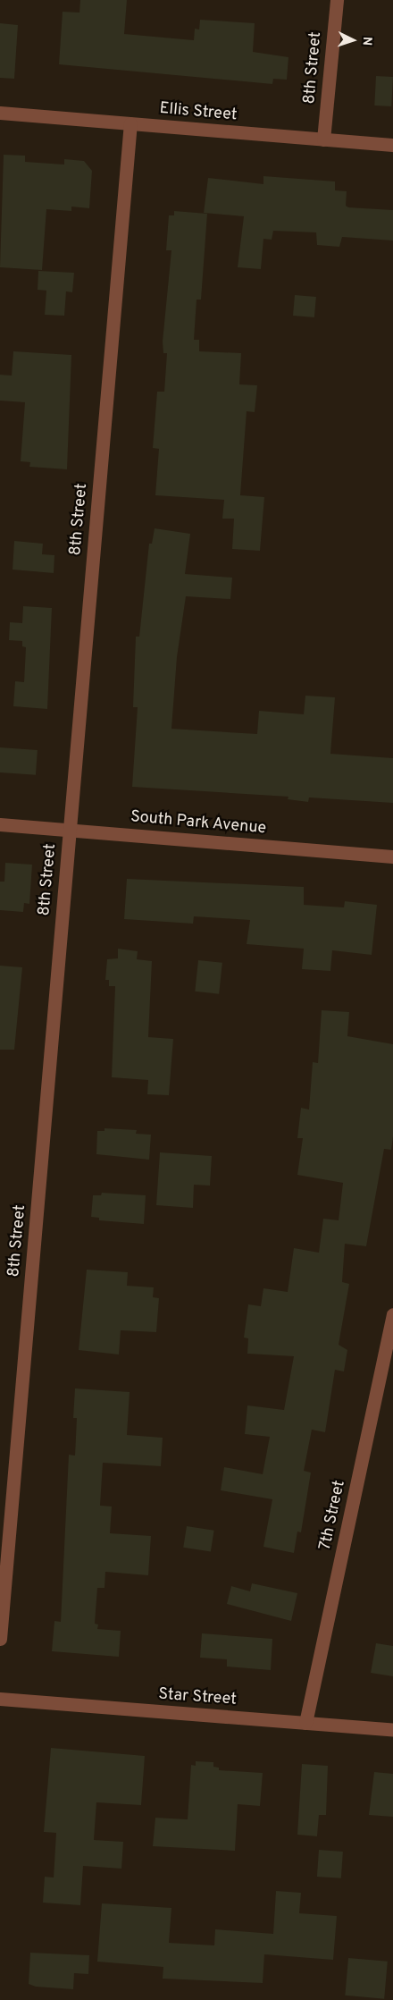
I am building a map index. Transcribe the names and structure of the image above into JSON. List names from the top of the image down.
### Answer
{
  "streets": {
    "street": [
      "8th Street",
      "Ellis Street",
      "South Park Avenue",
      "7th Street",
      "Star Street"
    ]
  },
  "crossings": [
    ["8th Street", "Ellis Street"],
    ["8th Street", "South Park Avenue"],
    ["7th Street", "Star Street"]
  ],
  "north": "right"
}
